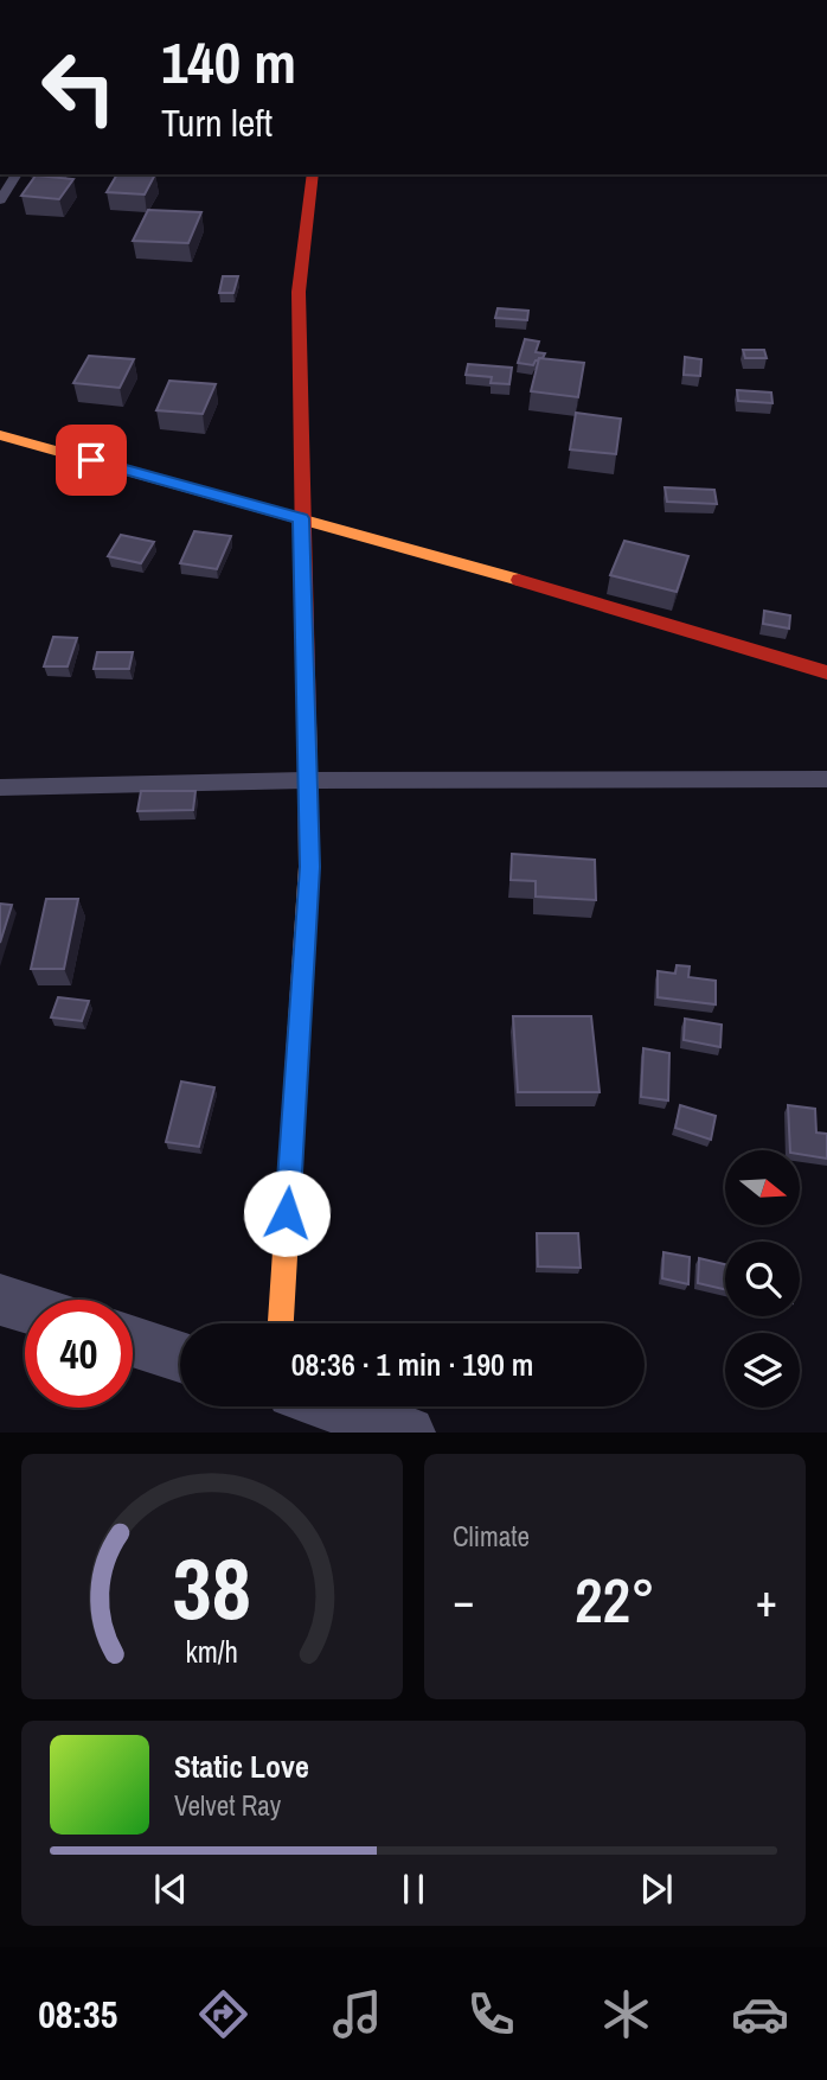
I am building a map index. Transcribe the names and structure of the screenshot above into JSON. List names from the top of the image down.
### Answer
{
  "north": "right",
  "page": {
    "turn": ["140 m", "Turn left"],
    "limit": "40",
    "trip": "08:36 · 1 min · 190 m",
    "tile": "Climate",
    "heat": ["−", "22°", "+"],
    "song": ["Static Love", "Velvet Ray"],
    "tabs": "08:35",
    "gauge": ["38", "km/h"]
  }
}
